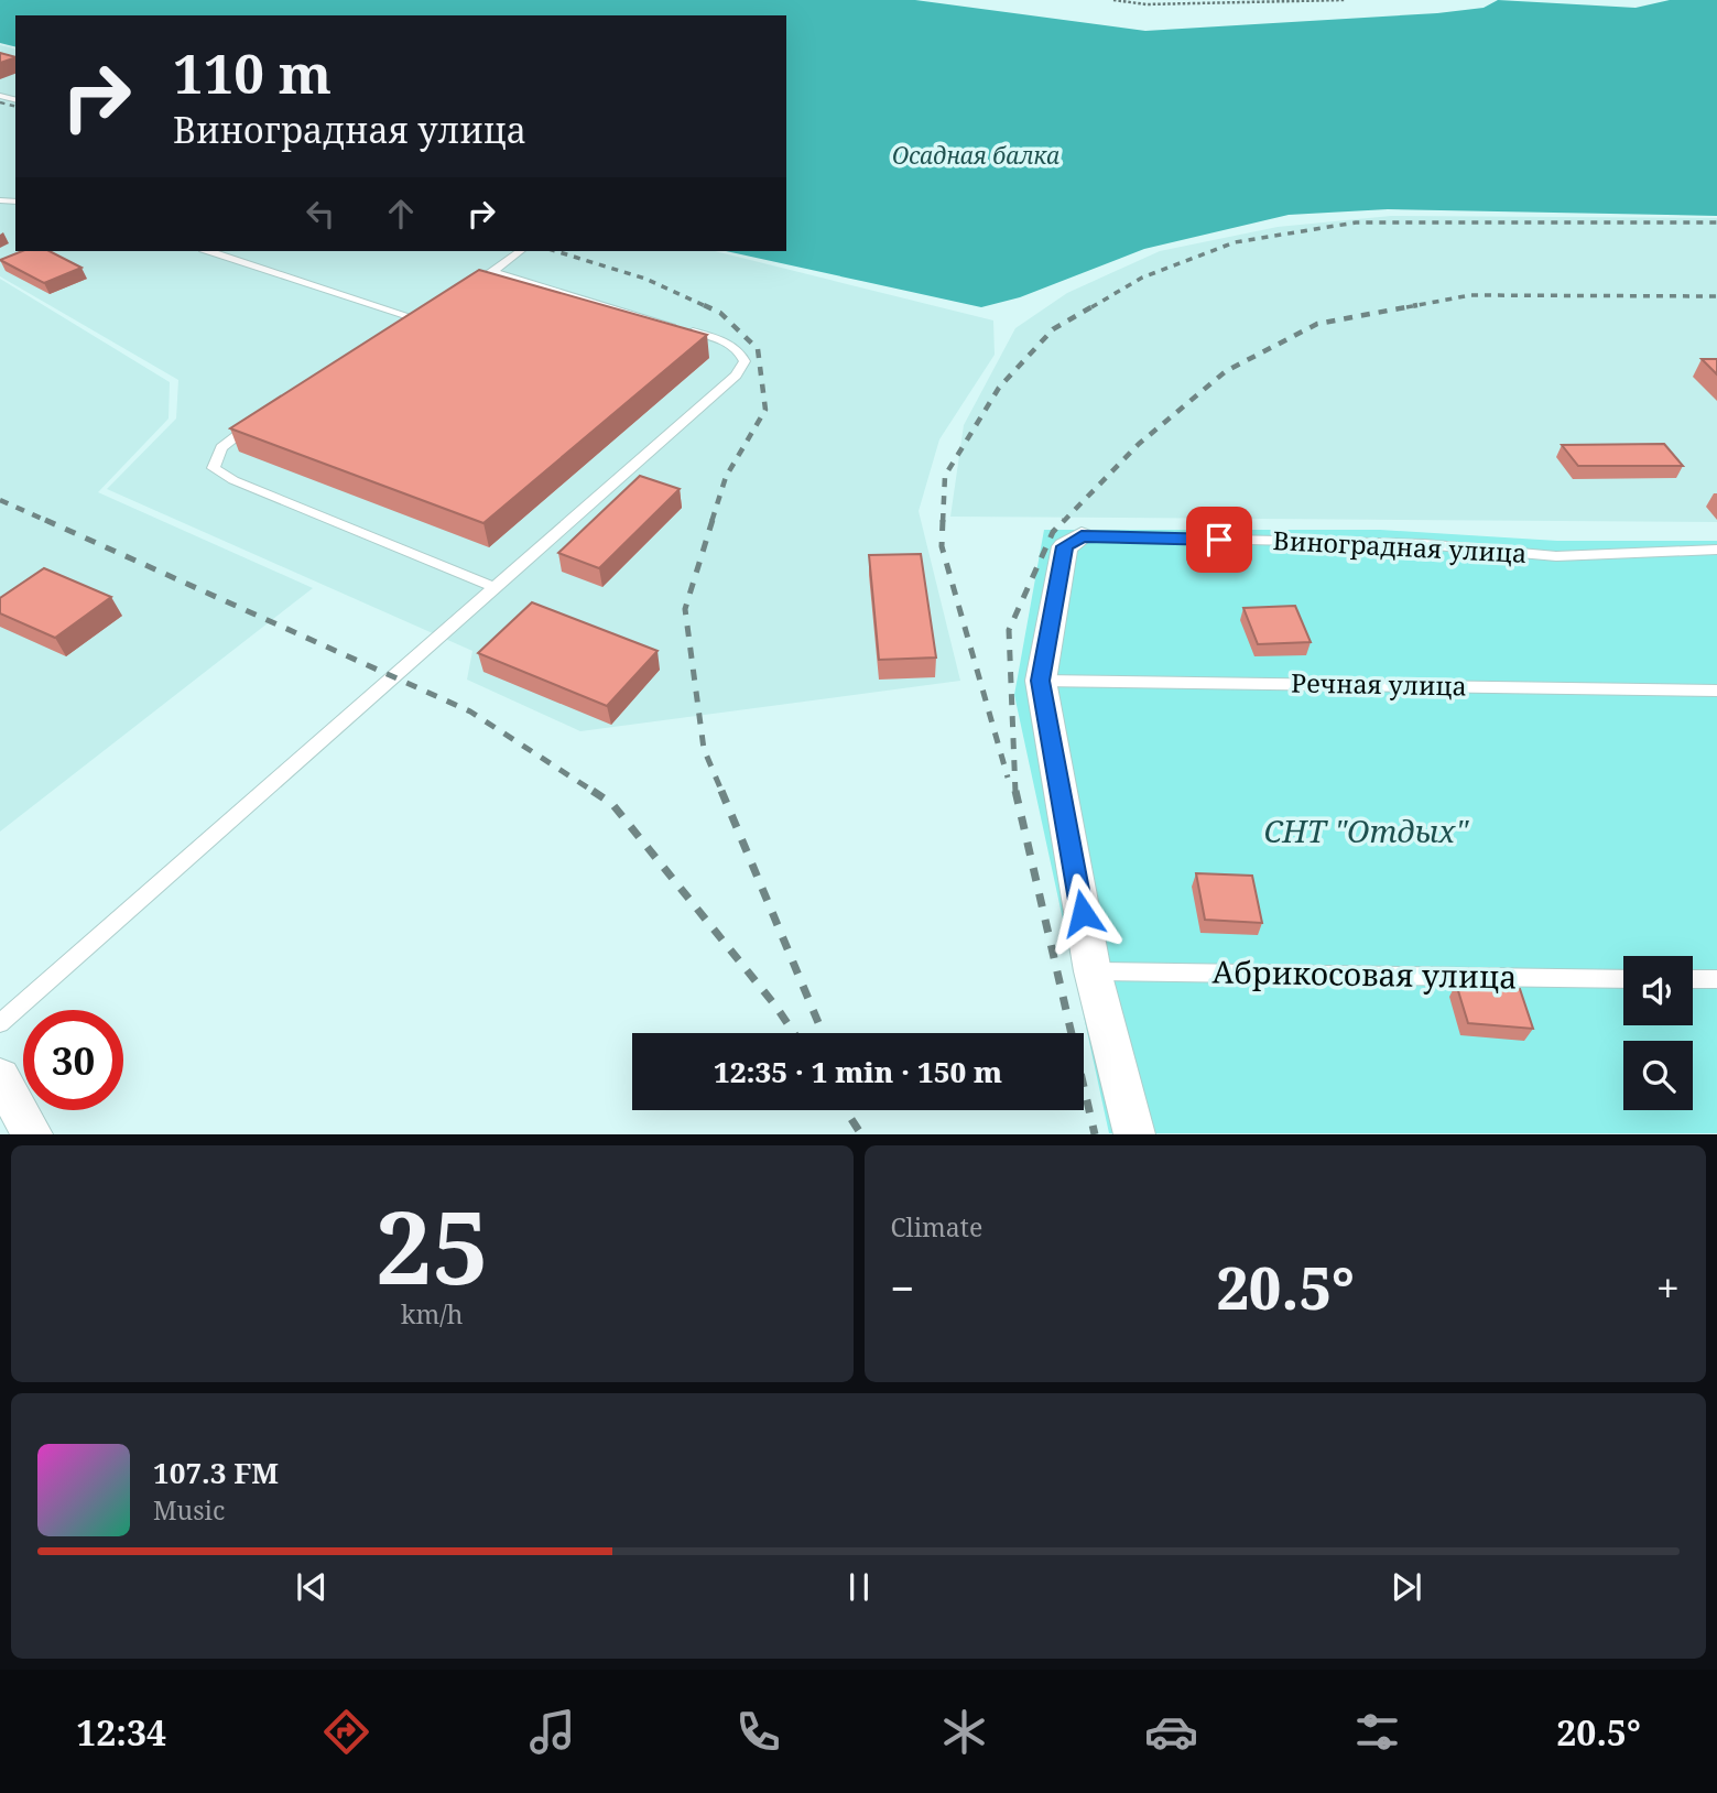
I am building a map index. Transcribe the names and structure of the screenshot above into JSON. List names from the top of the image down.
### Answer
{
  "streets": {
    "lane": ["Виноградная улица", "Речная улица", "Абрикосовая улица"]
  },
  "water": ["Осадная балка"],
  "parks": ["СНТ \"Отдых\""],
  "page": {
    "turn": ["110 m", "Виноградная улица"],
    "limit": "30",
    "trip": "12:35 · 1 min · 150 m",
    "tile": [
      ["25", "km/h"],
      "Climate"
    ],
    "heat": ["−", "20.5°", "+"],
    "song": ["107.3 FM", "Music"],
    "tabs": ["12:34", "20.5°"]
  }
}
